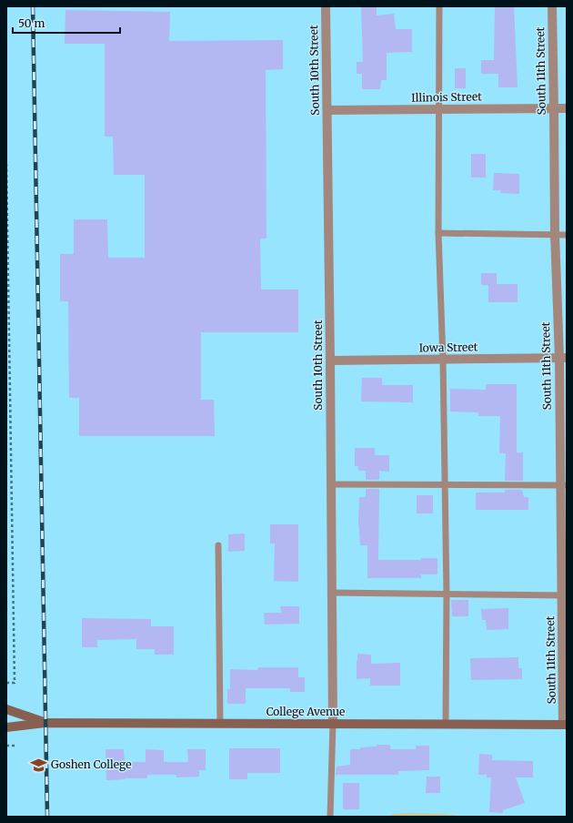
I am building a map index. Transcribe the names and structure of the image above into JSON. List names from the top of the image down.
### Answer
{
  "streets": {
    "main road": ["College Avenue"],
    "street": [
      "South 10th Street",
      "South 11th Street",
      "Illinois Street",
      "Iowa Street"
    ]
  },
  "crossings": [
    ["South 10th Street", "Illinois Street"],
    ["South 10th Street", "Iowa Street"],
    ["South 10th Street", "College Avenue"],
    ["South 11th Street", "Illinois Street"],
    ["South 11th Street", "Iowa Street"],
    ["South 11th Street", "College Avenue"]
  ],
  "places": {
    "school or university": ["Goshen College"]
  },
  "scale_bar": "50 m"
}
